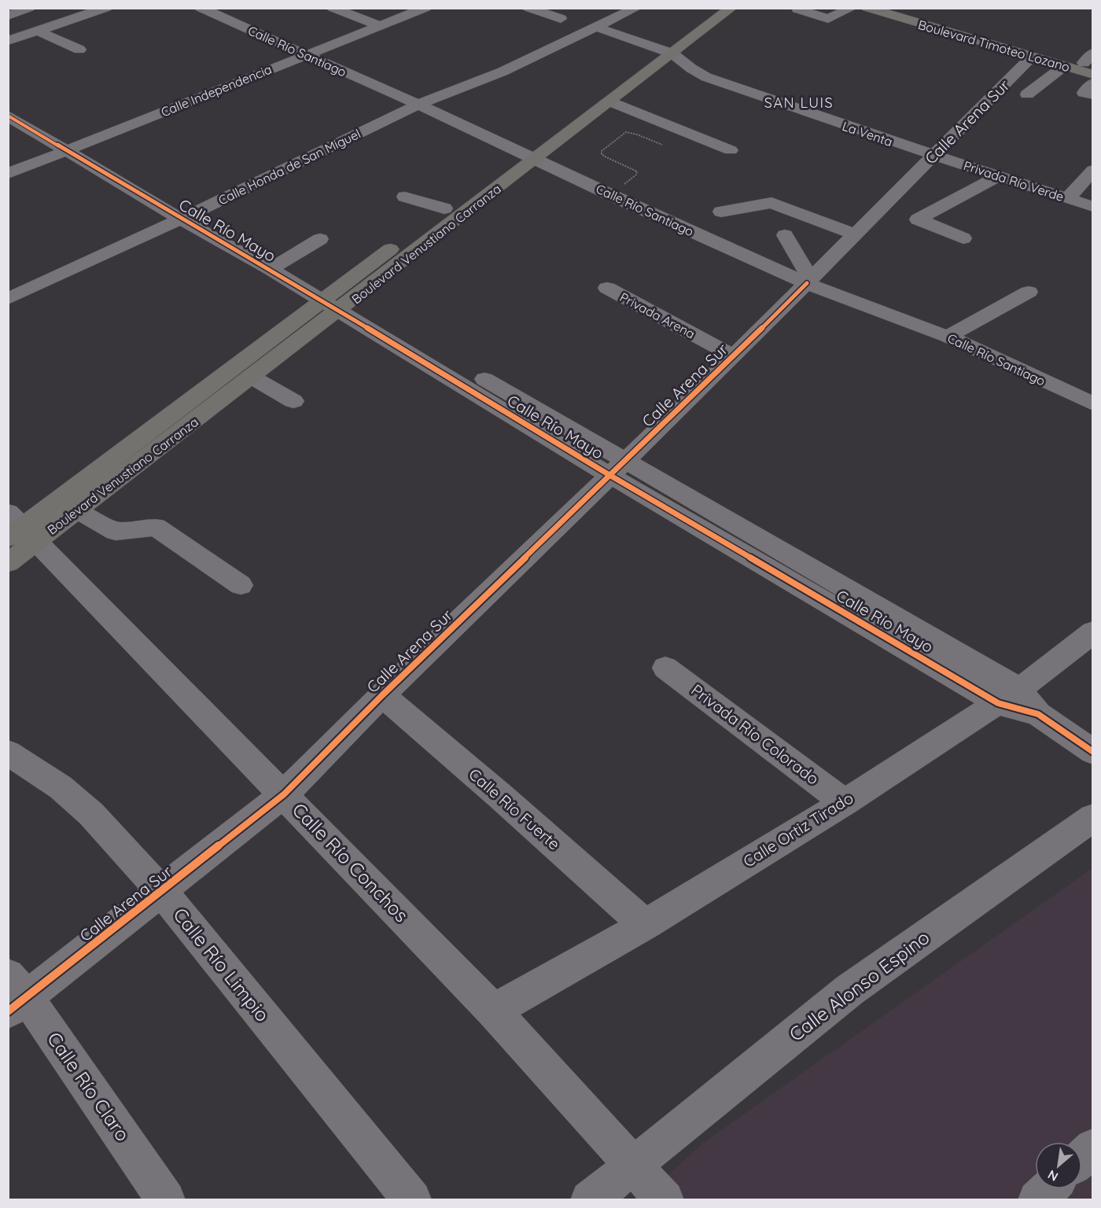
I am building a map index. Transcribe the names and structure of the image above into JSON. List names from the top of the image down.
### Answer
{
  "streets": {
    "main road": ["Boulevard Timoteo Lozano", "Boulevard Venustiano Carranza"],
    "street": [
      "Calle Río Santiago",
      "Calle Independencia",
      "Calle Arena Sur",
      "La Venta",
      "Calle Honda de San Miguel",
      "Privada Río Verde",
      "Calle Río Mayo",
      "Privada Arena",
      "Privada Río Colorado",
      "Calle Río Fuerte",
      "Calle Ortiz Tirado",
      "Calle Río Conchos",
      "Calle Río Limpio",
      "Calle Alonso Espino",
      "Calle Río Claro"
    ]
  },
  "crossings": [
    ["Boulevard Timoteo Lozano", "Calle Arena Sur"],
    ["Calle Río Santiago", "Calle Independencia"],
    ["Calle Río Santiago", "Calle Arena Sur"],
    ["Calle Río Santiago", "Calle Honda de San Miguel"],
    ["Calle Río Santiago", "Boulevard Venustiano Carranza"],
    ["Calle Independencia", "Calle Río Mayo"],
    ["Calle Arena Sur", "La Venta"],
    ["Calle Arena Sur", "Privada Río Verde"],
    ["Calle Arena Sur", "Calle Río Mayo"],
    ["Calle Arena Sur", "Privada Arena"],
    ["Calle Arena Sur", "Calle Río Fuerte"],
    ["Calle Arena Sur", "Calle Río Conchos"],
    ["Calle Arena Sur", "Calle Río Limpio"],
    ["Calle Arena Sur", "Calle Río Claro"],
    ["La Venta", "Calle Honda de San Miguel"],
    ["La Venta", "Privada Río Verde"],
    ["La Venta", "Boulevard Venustiano Carranza"],
    ["Calle Honda de San Miguel", "Calle Río Mayo"],
    ["Calle Río Mayo", "Boulevard Venustiano Carranza"],
    ["Calle Río Mayo", "Calle Ortiz Tirado"],
    ["Boulevard Venustiano Carranza", "Calle Río Conchos"],
    ["Privada Río Colorado", "Calle Ortiz Tirado"],
    ["Calle Río Fuerte", "Calle Ortiz Tirado"],
    ["Calle Ortiz Tirado", "Calle Río Conchos"],
    ["Calle Río Conchos", "Calle Alonso Espino"]
  ],
  "districts": ["SAN LUIS"],
  "north": "bottom left"
}
